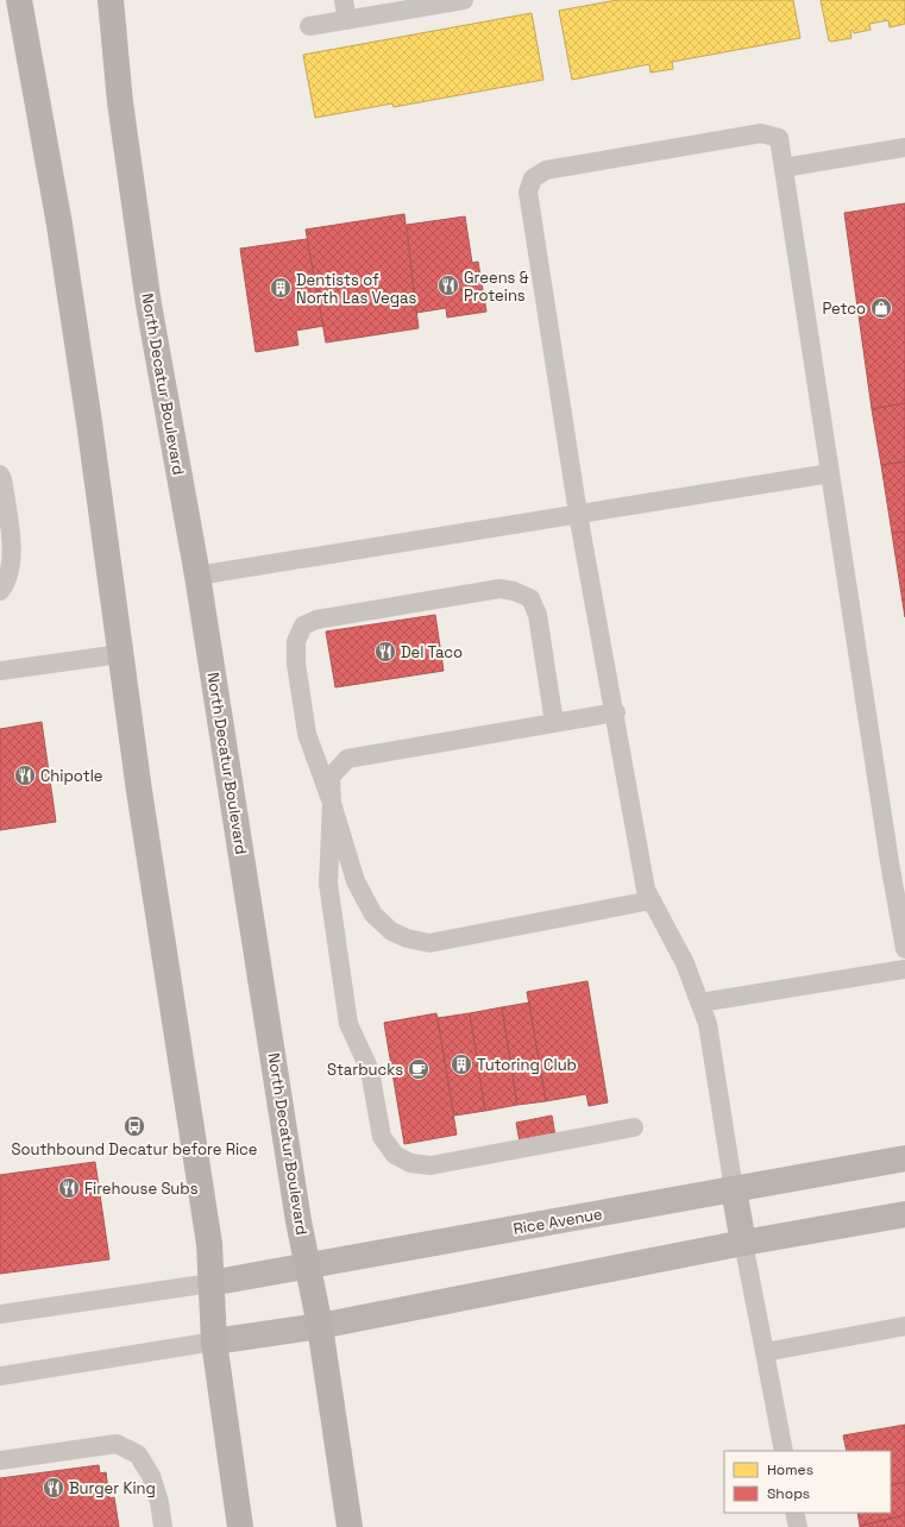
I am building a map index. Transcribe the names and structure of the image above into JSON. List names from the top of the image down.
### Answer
{
  "streets": {
    "main road": ["North Decatur Boulevard"],
    "street": ["Rice Avenue"]
  },
  "crossings": [
    ["North Decatur Boulevard", "Rice Avenue"]
  ],
  "places": {
    "restaurant": [
      "Greens & Proteins",
      "Del Taco",
      "Chipotle",
      "Firehouse Subs",
      "Burger King"
    ],
    "building": ["Dentists of North Las Vegas", "Tutoring Club"],
    "shop": ["Petco"],
    "cafe": ["Starbucks"],
    "bus stop": ["Southbound Decatur before Rice"]
  },
  "legend": ["Homes", "Shops"]
}
